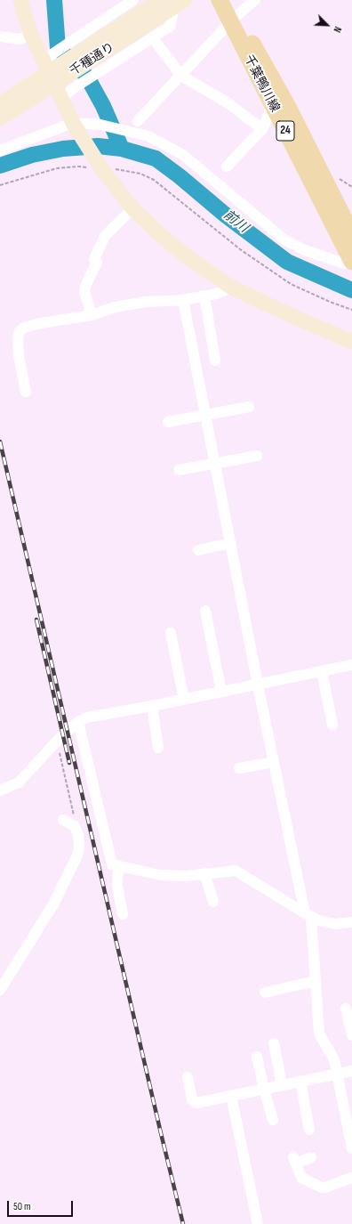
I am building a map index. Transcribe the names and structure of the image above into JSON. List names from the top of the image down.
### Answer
{
  "streets": {
    "main road": ["千葉鴨川線", "24"],
    "street": ["千種通り"]
  },
  "water": ["前川"],
  "scale_bar": "50 m",
  "north": "bottom right"
}
